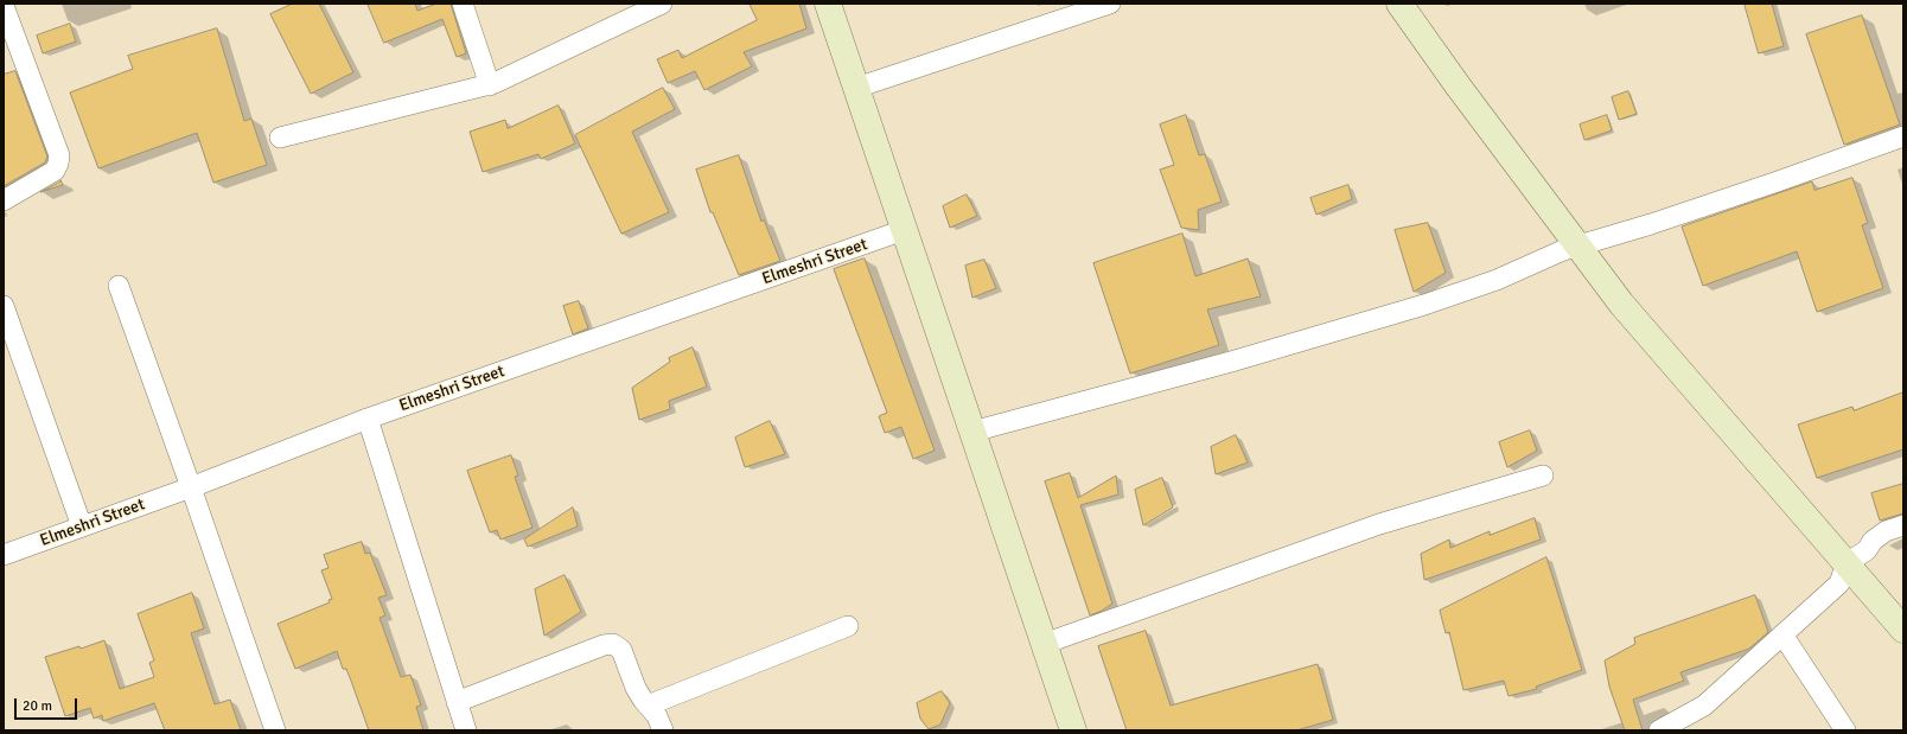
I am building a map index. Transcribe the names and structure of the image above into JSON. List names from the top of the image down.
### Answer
{
  "streets": {
    "street": ["Elmeshri Street"]
  },
  "scale_bar": "20 m"
}
